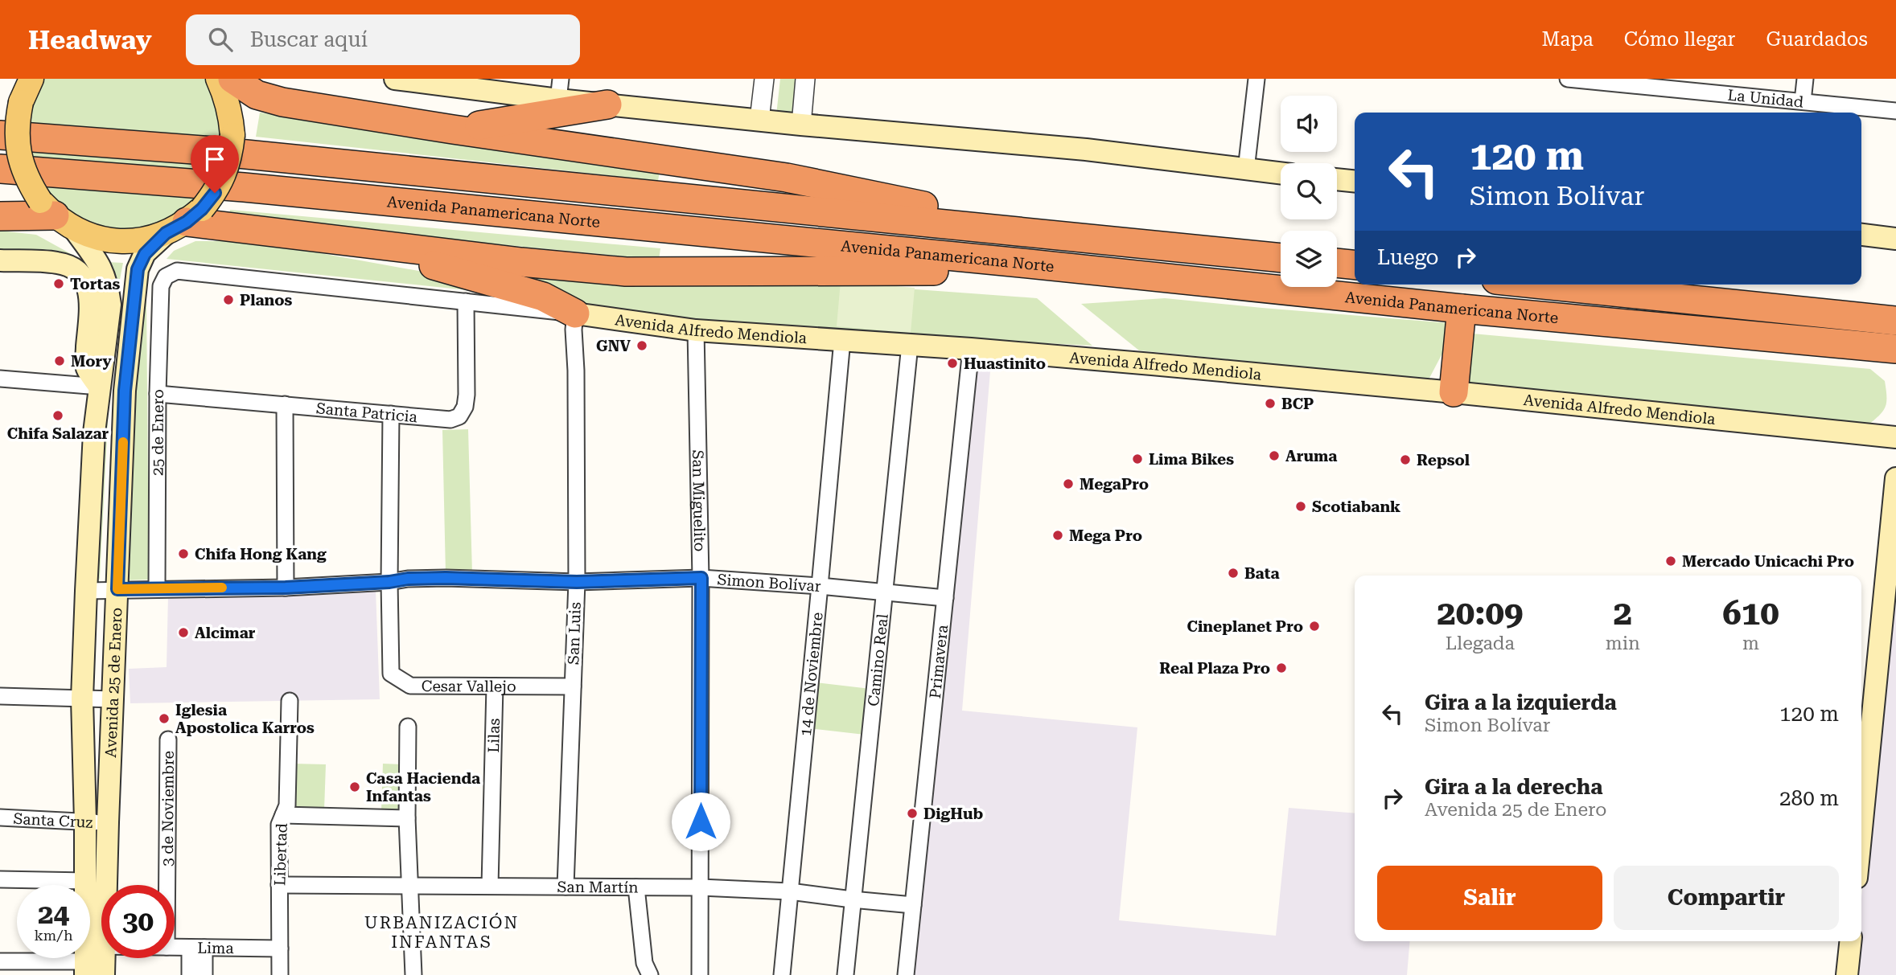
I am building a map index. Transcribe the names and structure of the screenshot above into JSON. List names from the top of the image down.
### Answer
{
  "streets": {
    "highway": ["Avenida Panamericana Norte"],
    "main road": ["Avenida Alfredo Mendiola", "Avenida 25 de Enero"],
    "street": [
      "La Unidad",
      "Santa Patricia",
      "25 de Enero",
      "San Miguelito",
      "Simon Bolívar",
      "San Luis",
      "Camino Real",
      "Primavera",
      "14 de Noviembre",
      "Cesar Vallejo",
      "Lilas",
      "3 de Noviembre",
      "Santa Cruz",
      "Libertad",
      "San Martín",
      "Lima"
    ]
  },
  "crossings": [
    ["Avenida Alfredo Mendiola", "Santa Patricia"],
    ["Avenida Alfredo Mendiola", "25 de Enero"],
    ["Avenida Alfredo Mendiola", "San Miguelito"],
    ["Avenida Alfredo Mendiola", "San Luis"],
    ["Avenida Alfredo Mendiola", "Camino Real"],
    ["Avenida Alfredo Mendiola", "Primavera"],
    ["Avenida Alfredo Mendiola", "14 de Noviembre"],
    ["Santa Patricia", "25 de Enero"],
    ["Santa Patricia", "Cesar Vallejo"],
    ["25 de Enero", "Simon Bolívar"],
    ["San Miguelito", "Simon Bolívar"],
    ["San Miguelito", "San Martín"],
    ["Simon Bolívar", "San Luis"],
    ["Simon Bolívar", "Camino Real"],
    ["Simon Bolívar", "Primavera"],
    ["Simon Bolívar", "14 de Noviembre"],
    ["Simon Bolívar", "Avenida 25 de Enero"],
    ["Simon Bolívar", "Cesar Vallejo"],
    ["San Luis", "Cesar Vallejo"],
    ["San Luis", "San Martín"],
    ["Camino Real", "San Martín"],
    ["Primavera", "San Martín"],
    ["14 de Noviembre", "San Martín"],
    ["Avenida 25 de Enero", "Santa Cruz"],
    ["Cesar Vallejo", "Lilas"],
    ["Lilas", "San Martín"],
    ["Libertad", "San Martín"],
    ["Libertad", "Lima"]
  ],
  "districts": ["URBANIZACIÓN INFANTAS"],
  "places": [
    "Tortas",
    "Planos",
    "GNV",
    "Mory",
    "Huastinito",
    "BCP",
    "Chifa Salazar",
    "Aruma",
    "Lima Bikes",
    "Repsol",
    "MegaPro",
    "Scotiabank",
    "Mega Pro",
    "Chifa Hong Kang",
    "Mercado Unicachi Pro",
    "Bata",
    "Cineplanet Pro",
    "Alcimar",
    "Real Plaza Pro",
    "Iglesia Apostolica Karros",
    "Casa Hacienda Infantas",
    "DigHub"
  ],
  "page": {
    "header": "Headway",
    "search": "Buscar aquí",
    "nav": ["Mapa", "Cómo llegar", "Guardados"],
    "turn": ["120 m", "Simon Bolívar"],
    "then": "Luego",
    "eta": [
      "20:09",
      "Llegada",
      "2",
      "min",
      "610",
      "m"
    ],
    "list": [
      {
        "name": "Gira a la izquierda",
        "note": "Simon Bolívar",
        "value": "120 m"
      },
      {
        "name": "Gira a la derecha",
        "note": "Avenida 25 de Enero",
        "value": "280 m"
      }
    ],
    "buttons": ["Salir", "Compartir"],
    "speed": "24 km/h",
    "limit": "30"
  }
}
